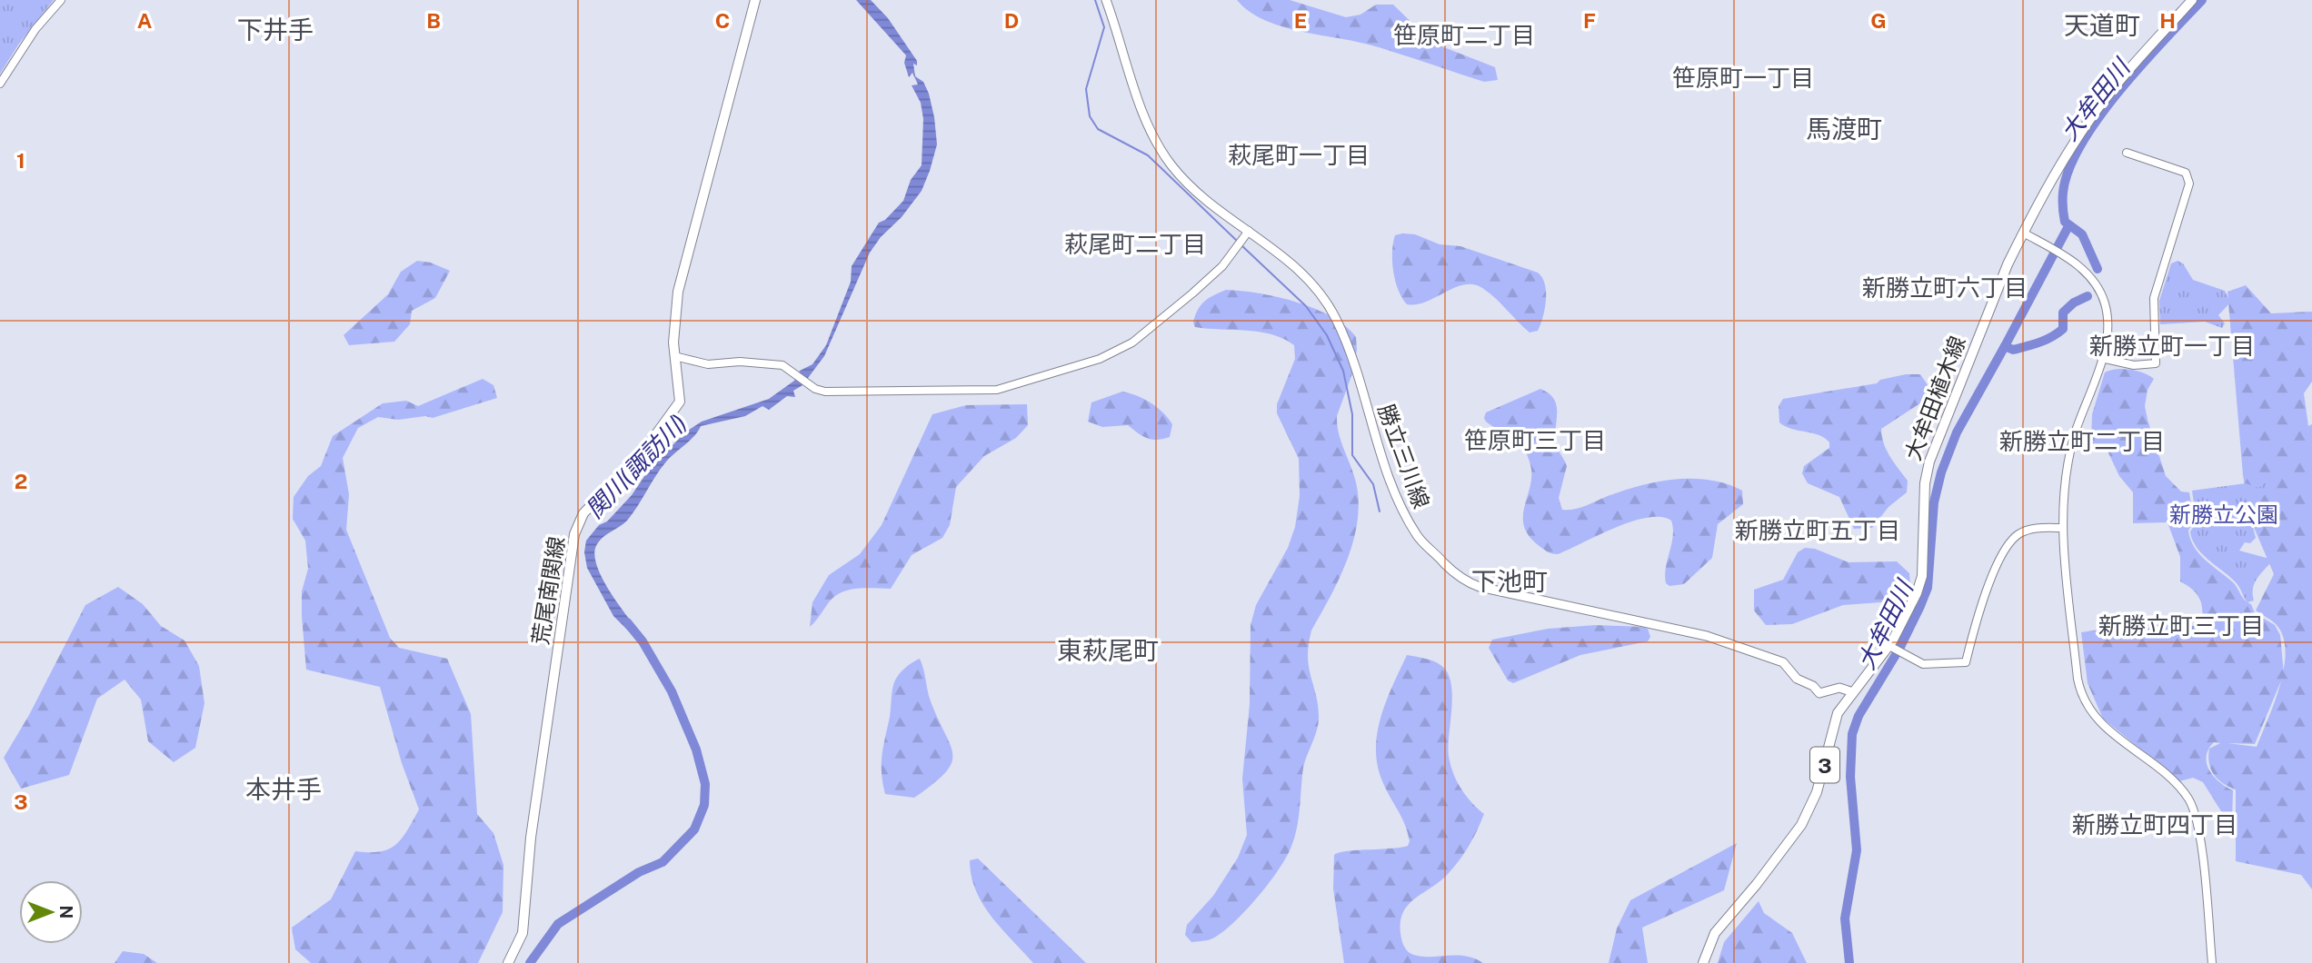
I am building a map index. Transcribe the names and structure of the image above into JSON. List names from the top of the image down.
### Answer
{
  "streets": {
    "main road": [
      "大牟田植木線",
      "勝立三川線",
      "荒尾南関線",
      "3"
    ]
  },
  "crossings": [
    ["大牟田植木線", "勝立三川線"]
  ],
  "districts": [
    "天道町",
    "下井手",
    "笹原町二丁目",
    "笹原町一丁目",
    "馬渡町",
    "萩尾町一丁目",
    "萩尾町二丁目",
    "新勝立町六丁目",
    "新勝立町一丁目",
    "笹原町三丁目",
    "新勝立町二丁目",
    "新勝立町五丁目",
    "下池町",
    "新勝立町三丁目",
    "東萩尾町",
    "本井手",
    "新勝立町四丁目"
  ],
  "water": ["大牟田川", "関川(諏訪川)"],
  "parks": ["新勝立公園"],
  "north": "right",
  "grid": {
    "columns": [
      "A",
      "B",
      "C",
      "D",
      "E",
      "F",
      "G",
      "H"
    ],
    "rows": ["1", "2", "3"]
  }
}
